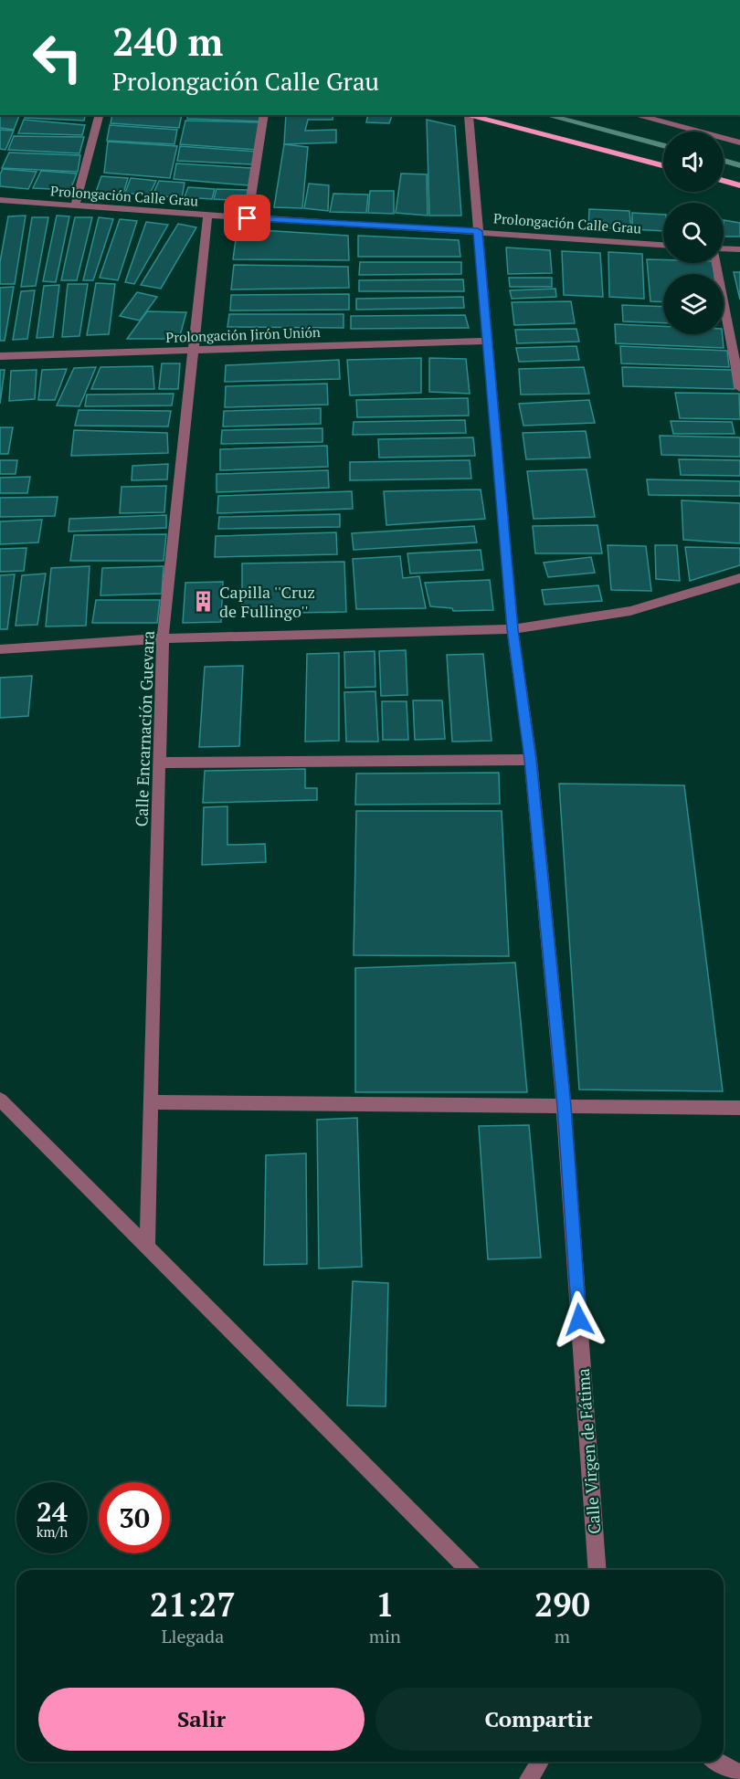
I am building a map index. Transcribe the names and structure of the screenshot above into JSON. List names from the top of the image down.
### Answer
{
  "streets": {
    "street": [
      "Prolongación Calle Grau",
      "Prolongación Jirón Unión",
      "Calle Encarnación Guevara",
      "Calle Virgen de Fátima"
    ]
  },
  "crossings": [
    ["Prolongación Calle Grau", "Calle Encarnación Guevara"],
    ["Prolongación Calle Grau", "Calle Virgen de Fátima"],
    ["Prolongación Jirón Unión", "Calle Encarnación Guevara"],
    ["Prolongación Jirón Unión", "Calle Virgen de Fátima"]
  ],
  "places": {
    "building": ["Capilla ''Cruz de Fullingo''"]
  },
  "page": {
    "turn": ["240 m", "Prolongación Calle Grau"],
    "speed": "24 km/h",
    "limit": "30",
    "eta": [
      "21:27",
      "Llegada",
      "1",
      "min",
      "290",
      "m"
    ],
    "buttons": ["Salir", "Compartir"]
  }
}
